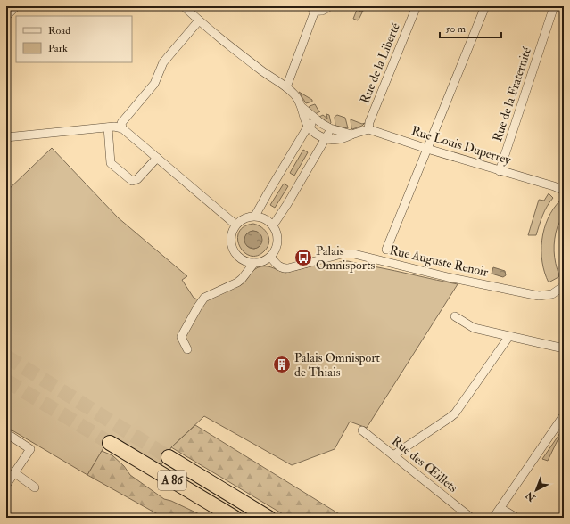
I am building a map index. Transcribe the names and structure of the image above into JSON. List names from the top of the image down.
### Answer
{
  "streets": {
    "highway": ["A 86"],
    "street": [
      "Rue de la Liberté",
      "Rue de la Fraternité",
      "Rue Louis Duperrey",
      "Rue Auguste Renoir",
      "Rue des Œillets"
    ]
  },
  "crossings": [
    ["Rue de la Liberté", "Rue Louis Duperrey"],
    ["Rue de la Fraternité", "Rue Louis Duperrey"]
  ],
  "places": {
    "bus stop": ["Palais Omnisports"],
    "building": ["Palais Omnisport de Thiais"]
  },
  "legend": ["Road", "Park"],
  "scale_bar": "50 m",
  "north": "bottom left"
}
